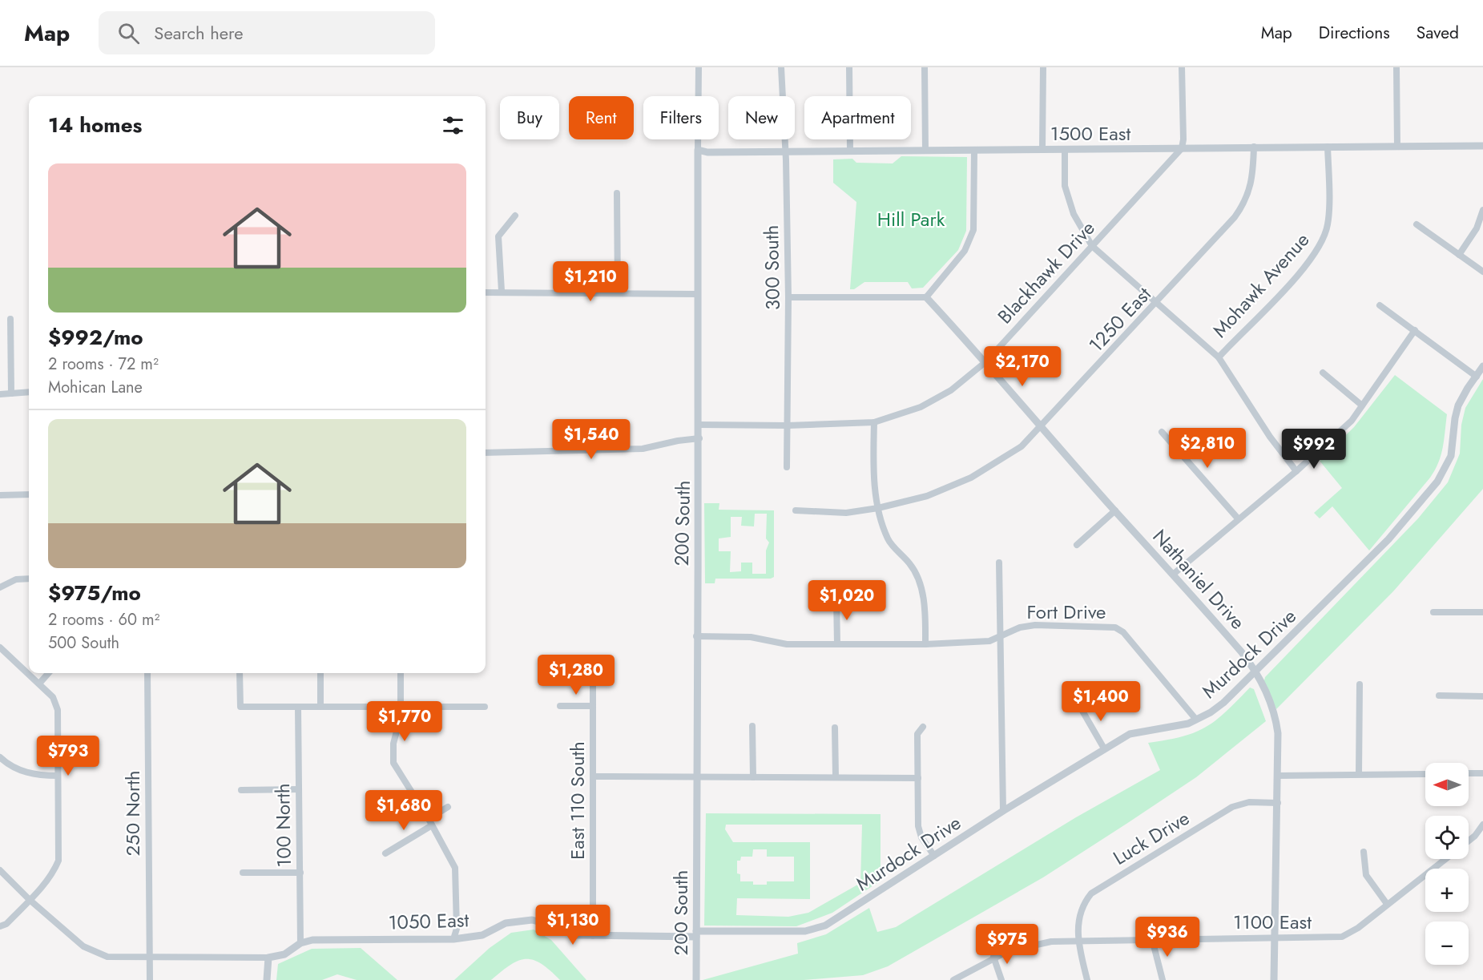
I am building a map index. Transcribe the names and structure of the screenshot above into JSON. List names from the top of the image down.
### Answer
{
  "streets": {
    "street": [
      "1500 East",
      "300 South",
      "Blackhawk Drive",
      "Mohawk Avenue",
      "1250 East",
      "200 South",
      "Nathaniel Drive",
      "Fort Drive",
      "Murdock Drive",
      "East 110 South",
      "250 North",
      "100 North",
      "Luck Drive",
      "1050 East",
      "1100 East"
    ]
  },
  "crossings": [
    ["1500 East", "300 South"],
    ["1500 East", "Blackhawk Drive"],
    ["1500 East", "Mohawk Avenue"],
    ["1500 East", "1250 East"],
    ["1500 East", "200 South"],
    ["300 South", "Blackhawk Drive"],
    ["Blackhawk Drive", "200 South"],
    ["Blackhawk Drive", "Nathaniel Drive"],
    ["1250 East", "Nathaniel Drive"],
    ["200 South", "Fort Drive"],
    ["200 South", "Murdock Drive"],
    ["200 South", "1050 East"],
    ["Nathaniel Drive", "Murdock Drive"],
    ["Nathaniel Drive", "Luck Drive"],
    ["Nathaniel Drive", "1100 East"],
    ["Fort Drive", "Murdock Drive"],
    ["Murdock Drive", "1050 East"],
    ["East 110 South", "1050 East"],
    ["100 North", "1050 East"],
    ["Luck Drive", "1100 East"]
  ],
  "parks": ["Hill Park"],
  "north": "left",
  "page": {
    "header": "Map",
    "search": "Search here",
    "nav": ["Map", "Directions", "Saved"],
    "chip": [
      "Buy",
      "Rent",
      "Filters",
      "New",
      "Apartment"
    ],
    "heading": "14 homes",
    "list": [
      {
        "name": "$992/mo",
        "note": "2 rooms · 72 m² · Mohican Lane"
      },
      {
        "name": "$975/mo",
        "note": "2 rooms · 60 m² · 500 South"
      }
    ],
    "price": [
      "$1,210",
      "$2,170",
      "$1,540",
      "$2,810",
      "$992",
      "$1,020",
      "$1,280",
      "$1,400",
      "$1,770",
      "$793",
      "$1,680",
      "$1,130",
      "$936",
      "$975"
    ],
    "map_buttons": ["+", "−"]
  }
}
